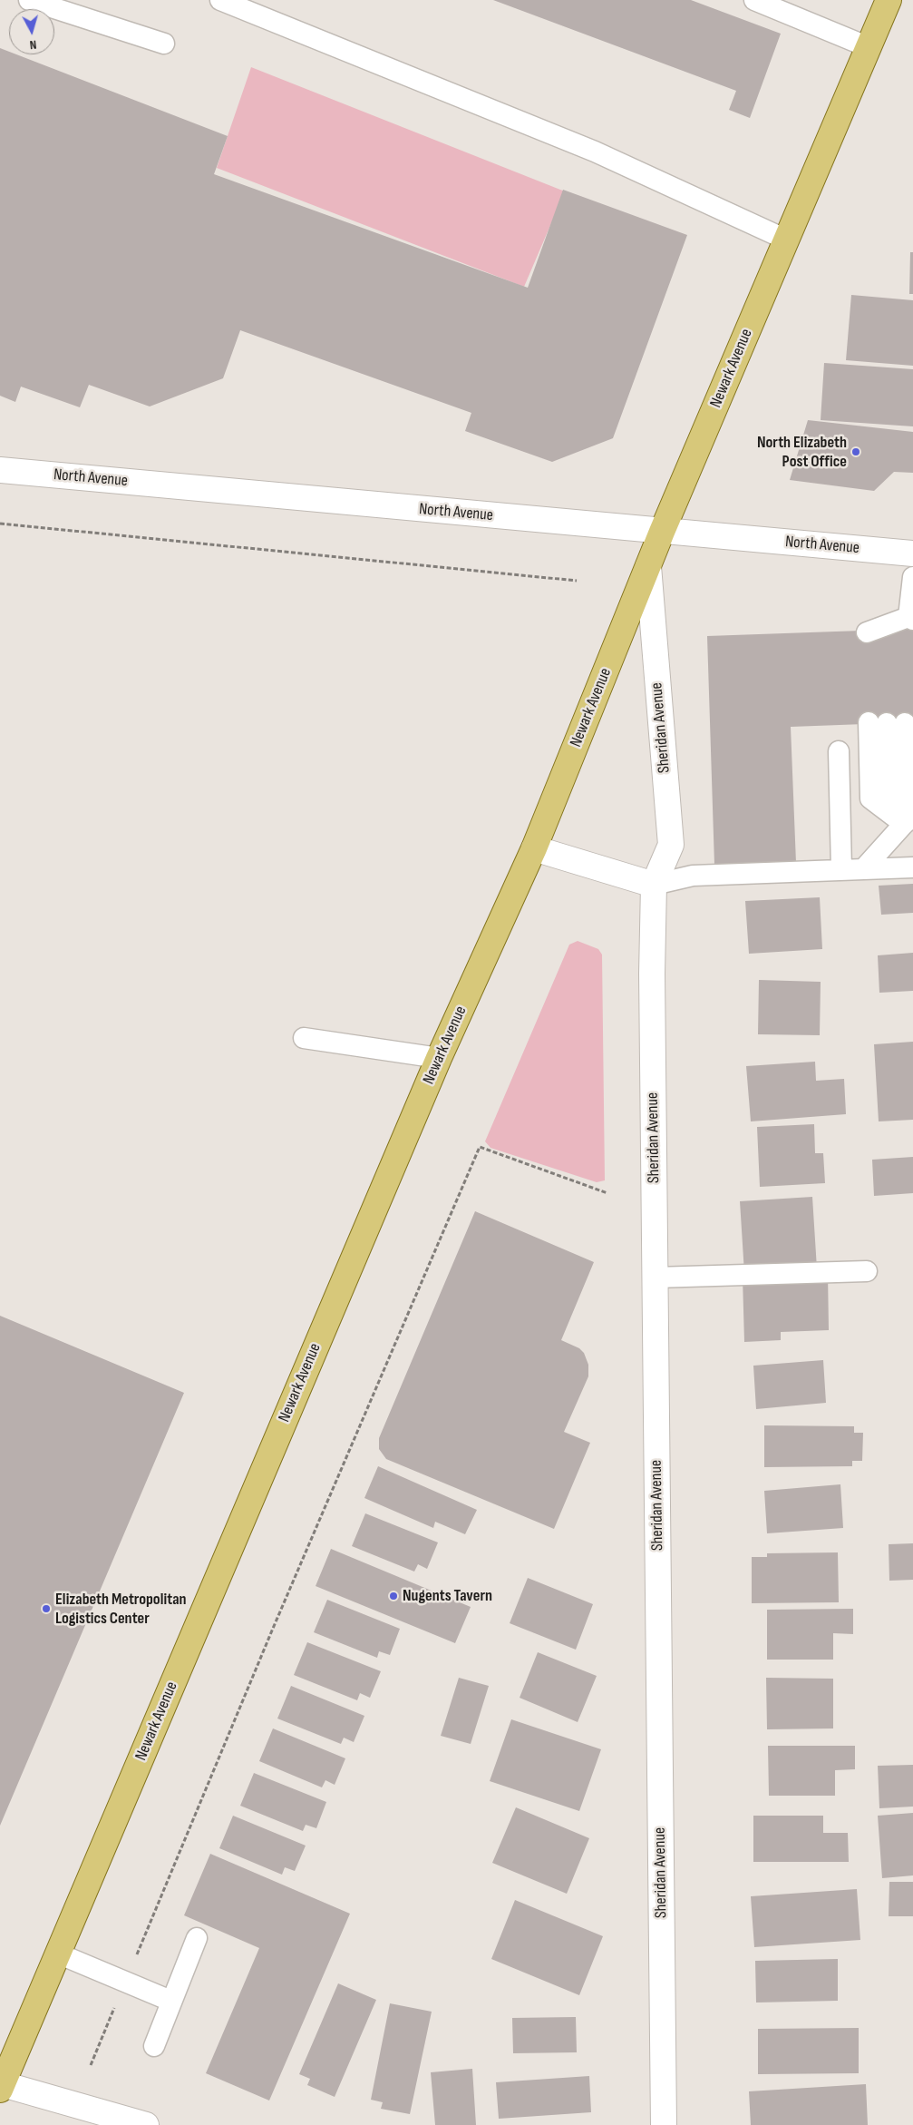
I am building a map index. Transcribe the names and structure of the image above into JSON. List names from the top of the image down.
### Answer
{
  "streets": {
    "main road": ["Newark Avenue"],
    "street": ["North Avenue", "Sheridan Avenue"]
  },
  "crossings": [
    ["Newark Avenue", "North Avenue"],
    ["Newark Avenue", "Sheridan Avenue"]
  ],
  "places": ["North Elizabeth Post Office", "Nugents Tavern", "Elizabeth Metropolitan Logistics Center"],
  "north": "bottom"
}
